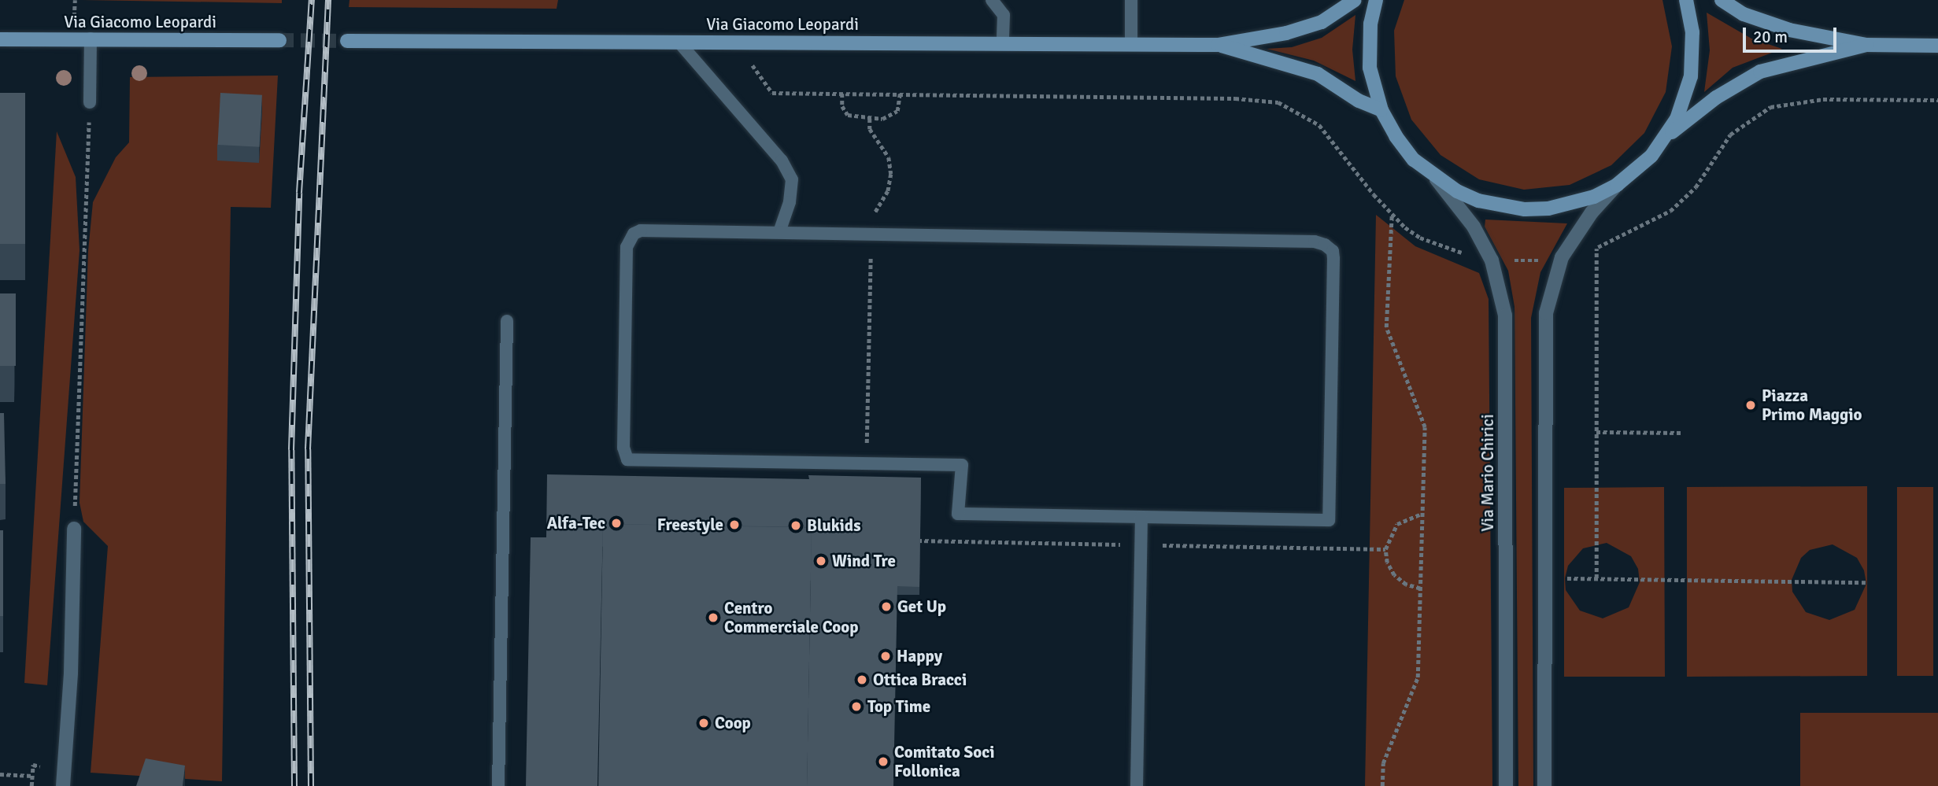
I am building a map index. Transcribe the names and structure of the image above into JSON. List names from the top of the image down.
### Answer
{
  "streets": {
    "main road": ["Via Giacomo Leopardi"],
    "street": ["Via Mario Chirici"]
  },
  "places": [
    "Piazza Primo Maggio",
    "Alfa-Tec",
    "Freestyle",
    "Blukids",
    "Wind Tre",
    "Get Up",
    "Centro Commerciale Coop",
    "Happy",
    "Ottica Bracci",
    "Top Time",
    "Coop",
    "Comitato Soci Follonica"
  ],
  "scale_bar": "20 m"
}
